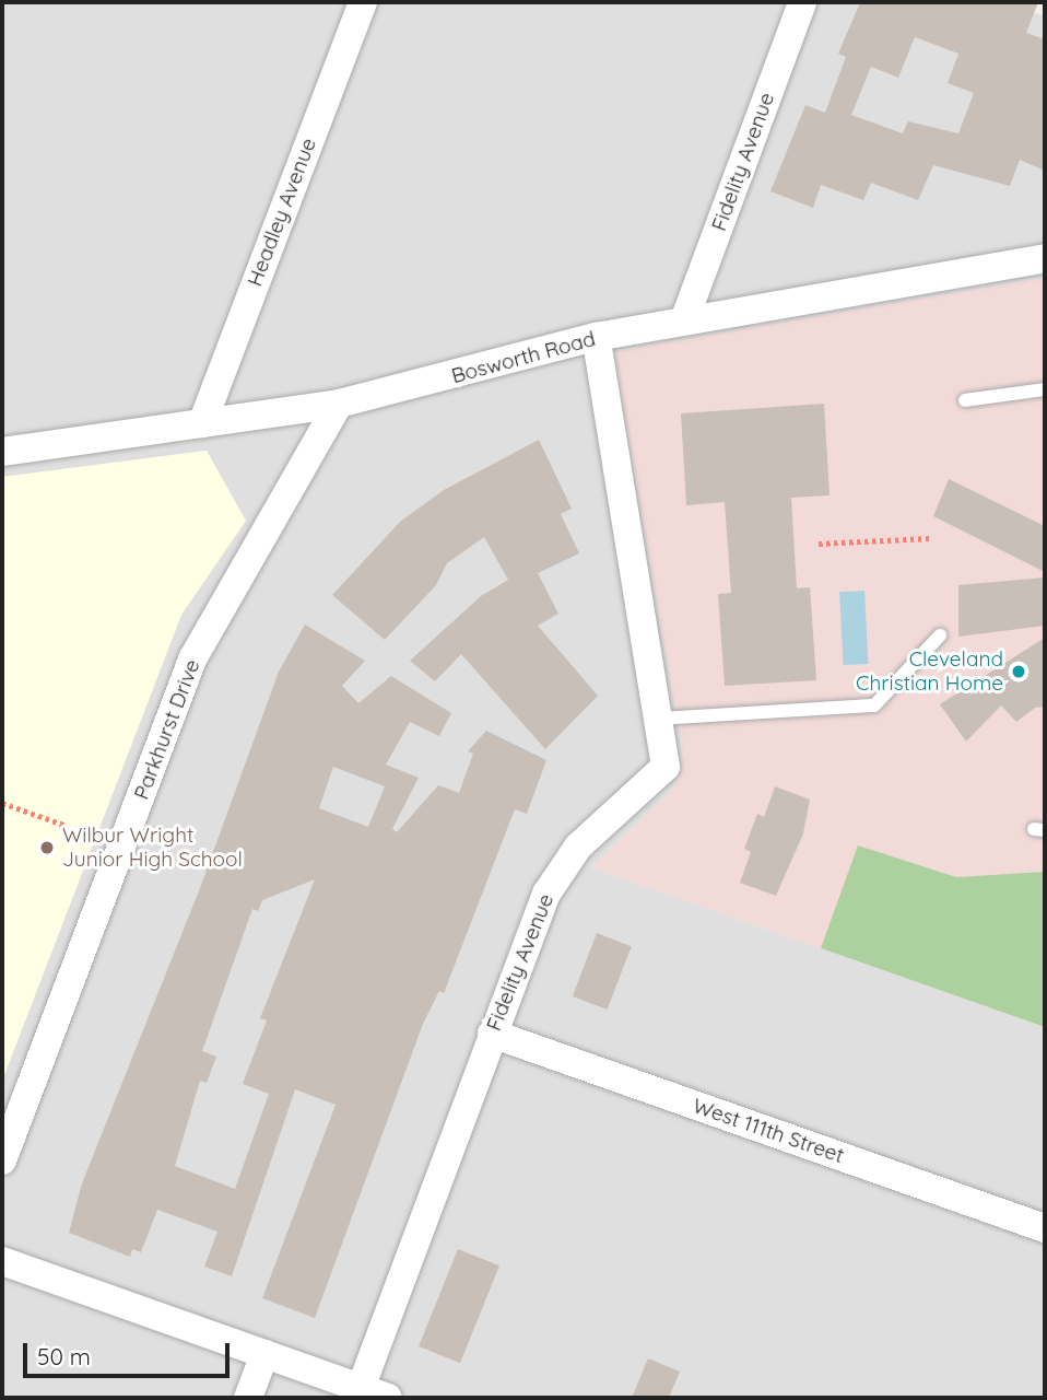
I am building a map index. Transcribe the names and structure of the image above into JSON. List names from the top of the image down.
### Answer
{
  "streets": {
    "street": [
      "Fidelity Avenue",
      "Headley Avenue",
      "Bosworth Road",
      "Parkhurst Drive",
      "West 111th Street"
    ]
  },
  "crossings": [
    ["Fidelity Avenue", "Bosworth Road"],
    ["Fidelity Avenue", "West 111th Street"],
    ["Headley Avenue", "Bosworth Road"],
    ["Bosworth Road", "Parkhurst Drive"]
  ],
  "places": ["Cleveland Christian Home", "Wilbur Wright Junior High School"],
  "scale_bar": "50 m"
}
